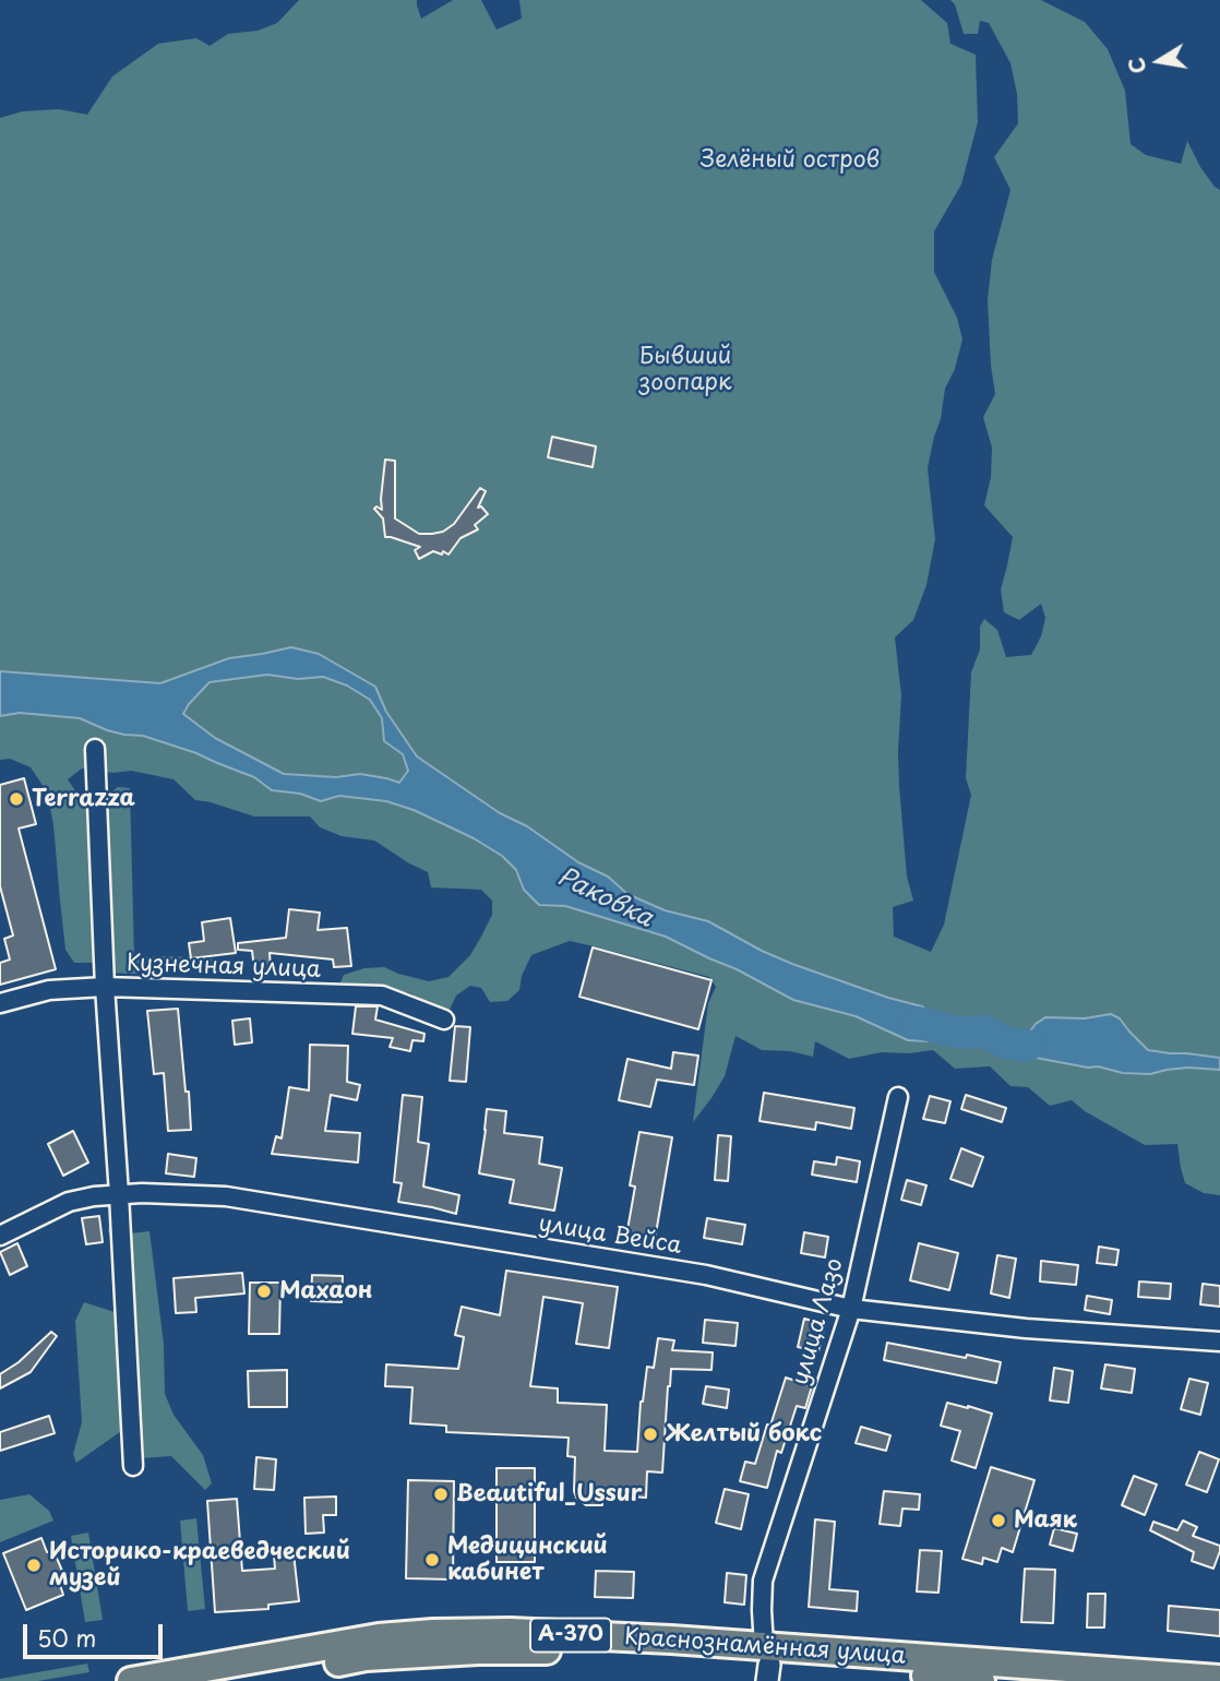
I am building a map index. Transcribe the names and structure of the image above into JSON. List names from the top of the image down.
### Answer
{
  "streets": {
    "highway": ["А-370", "Краснознамённая улица"],
    "street": ["Кузнечная улица", "улица Вейса", "улица Лазо"]
  },
  "crossings": [
    ["улица Вейса", "улица Лазо"],
    ["улица Лазо", "Краснознамённая улица"]
  ],
  "water": ["Раковка"],
  "parks": ["Зелёный остров", "Бывший зоопарк"],
  "places": [
    "Terrazza",
    "Махаон",
    "Желтый бокс",
    "Beautiful_Ussur",
    "Маяк",
    "Медицинский кабинет",
    "Историко-краеведческий музей"
  ],
  "scale_bar": "50 m",
  "north": "left"
}
